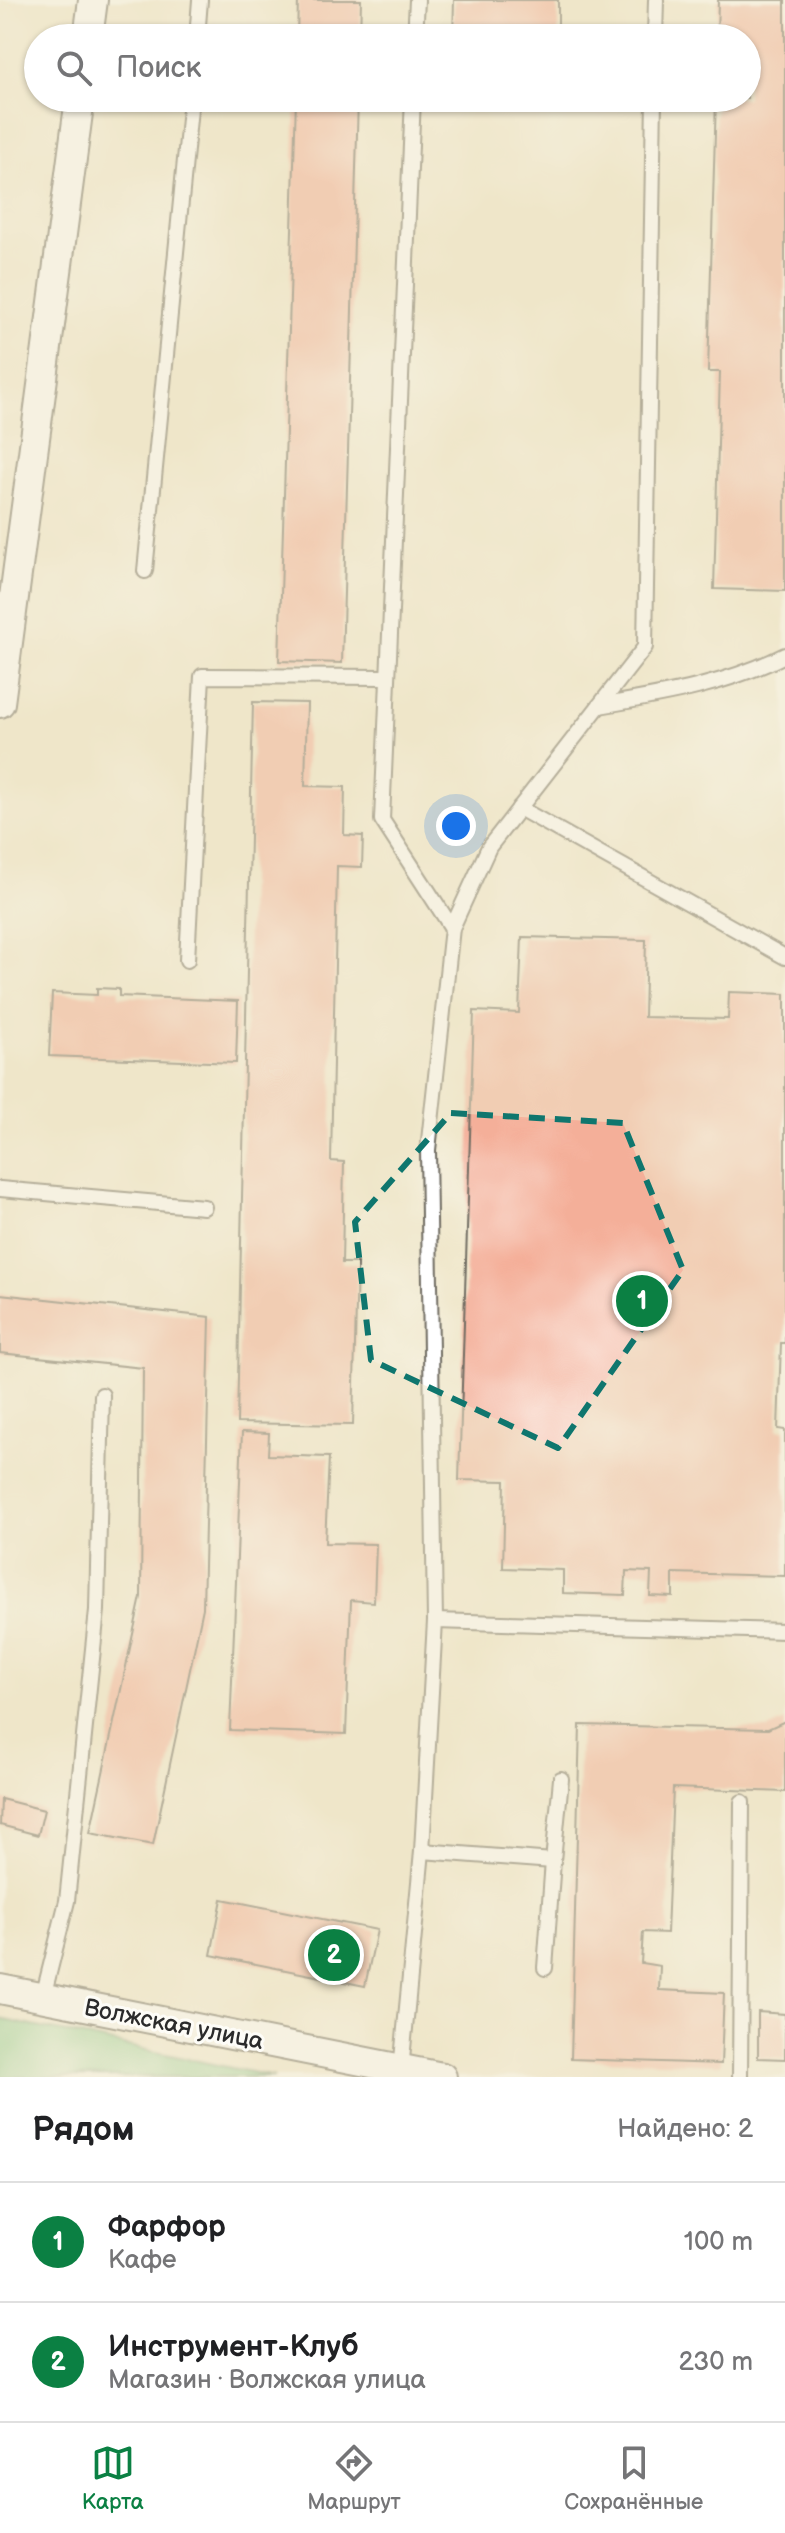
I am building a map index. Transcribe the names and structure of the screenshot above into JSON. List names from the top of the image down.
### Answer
{
  "streets": {
    "street": ["Волжская улица"]
  },
  "page": {
    "search": "Поиск",
    "pins": ["1", "2"],
    "heading": ["Рядом", "Найдено: 2"],
    "list": [
      {
        "mark": "1",
        "name": "Фарфор",
        "note": "Кафе",
        "value": "100 m"
      },
      {
        "mark": "2",
        "name": "Инструмент-Клуб",
        "note": "Магазин · Волжская улица",
        "value": "230 m"
      }
    ],
    "nav": ["Карта", "Маршрут", "Сохранённые"]
  }
}
